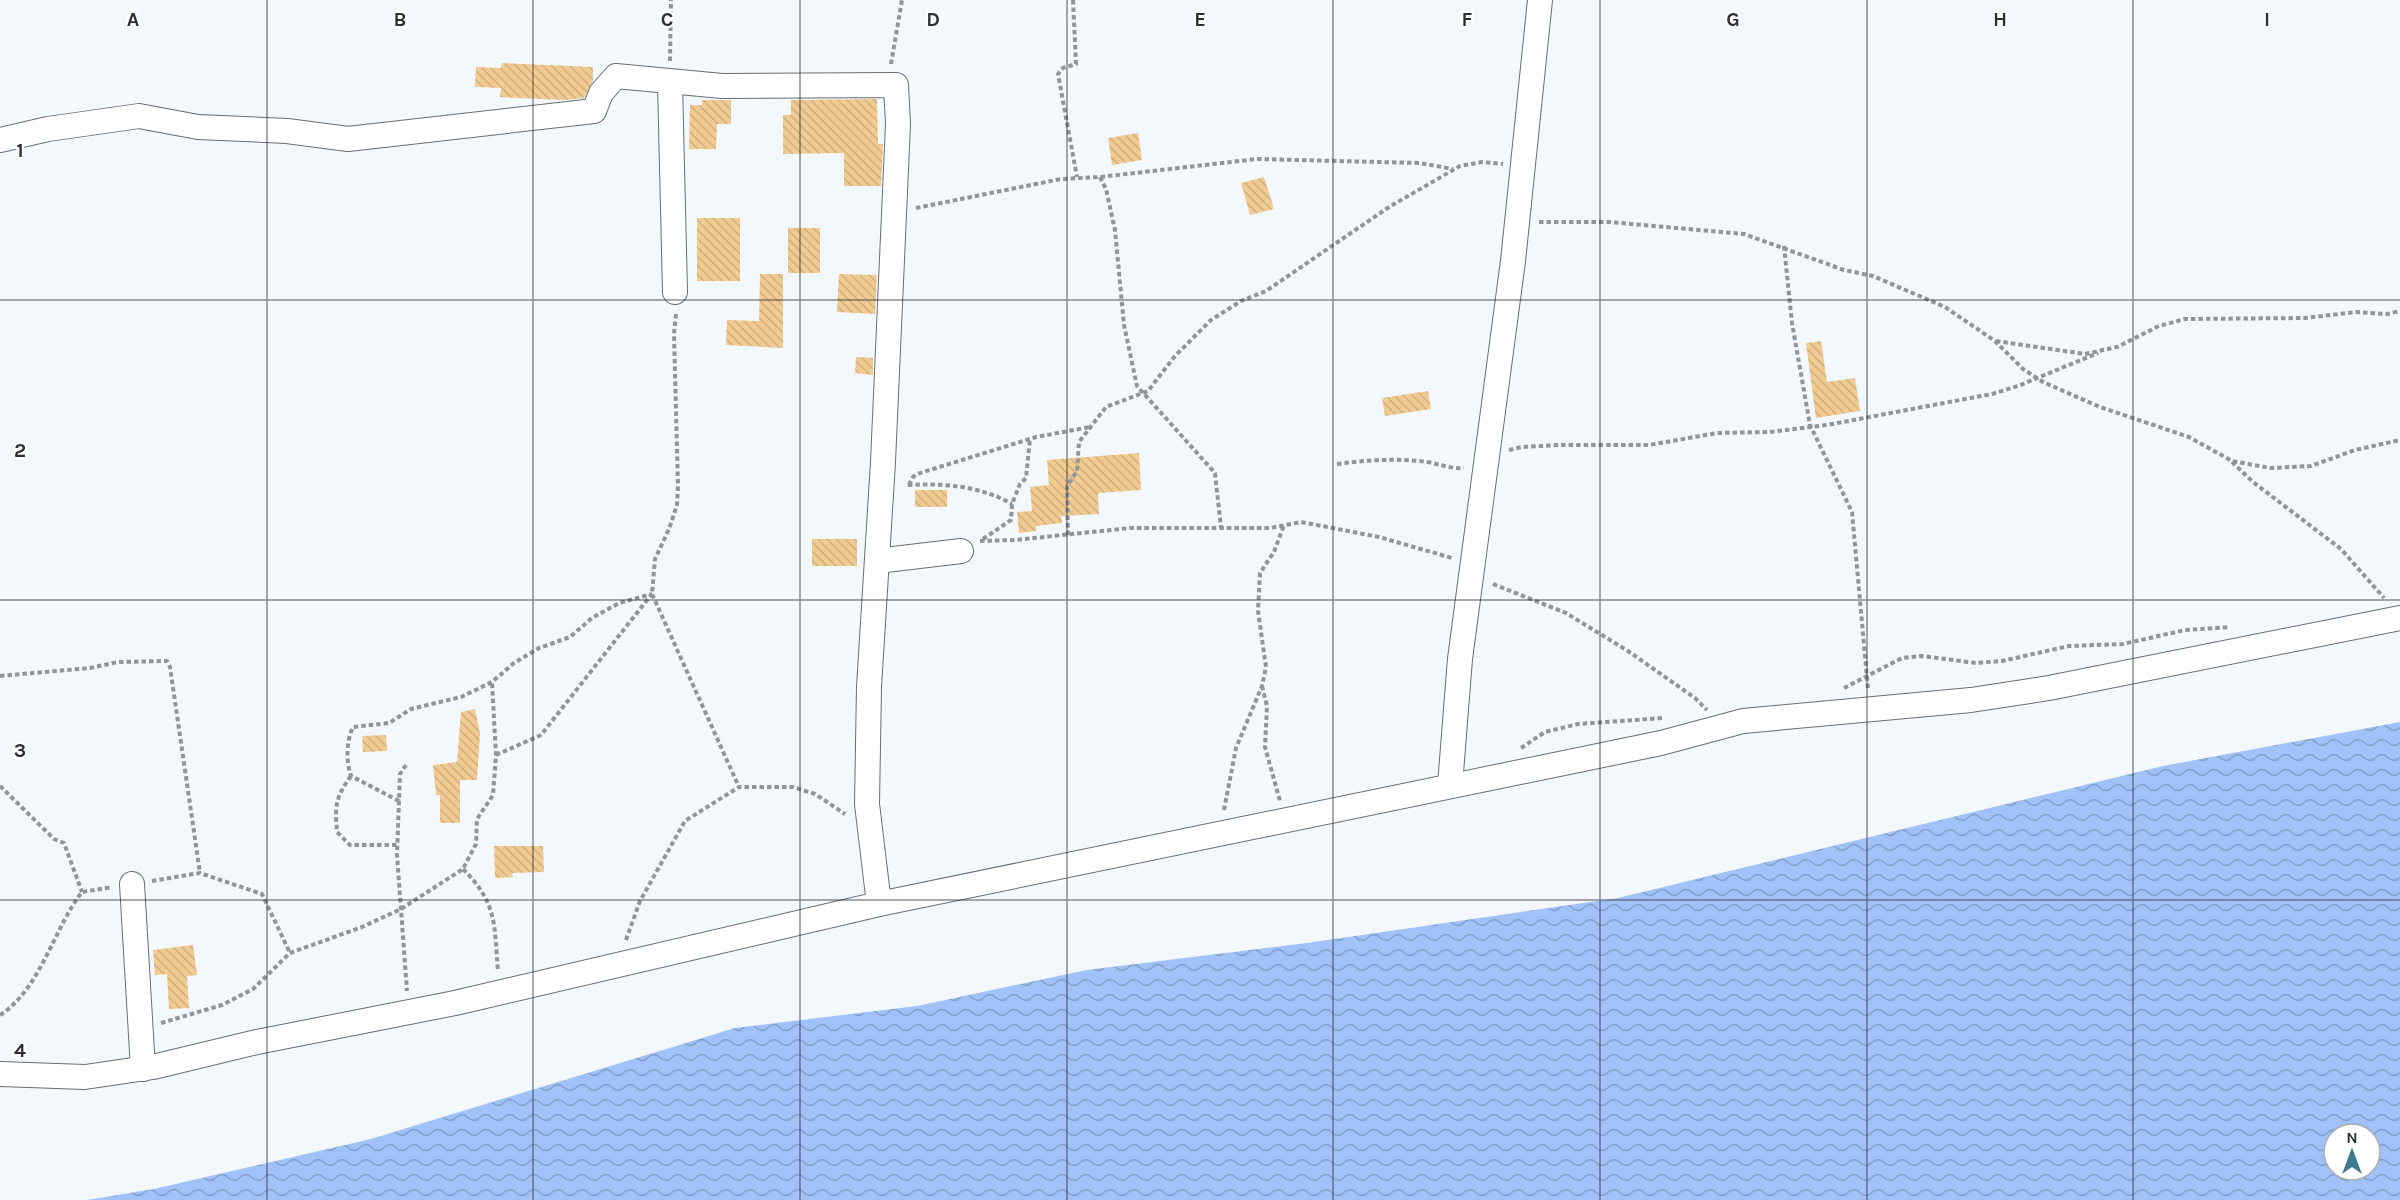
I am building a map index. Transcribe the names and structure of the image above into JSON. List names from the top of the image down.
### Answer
{
  "north": "top",
  "grid": {
    "columns": [
      "A",
      "B",
      "C",
      "D",
      "E",
      "F",
      "G",
      "H",
      "I"
    ],
    "rows": [
      "1",
      "2",
      "3",
      "4"
    ]
  }
}
